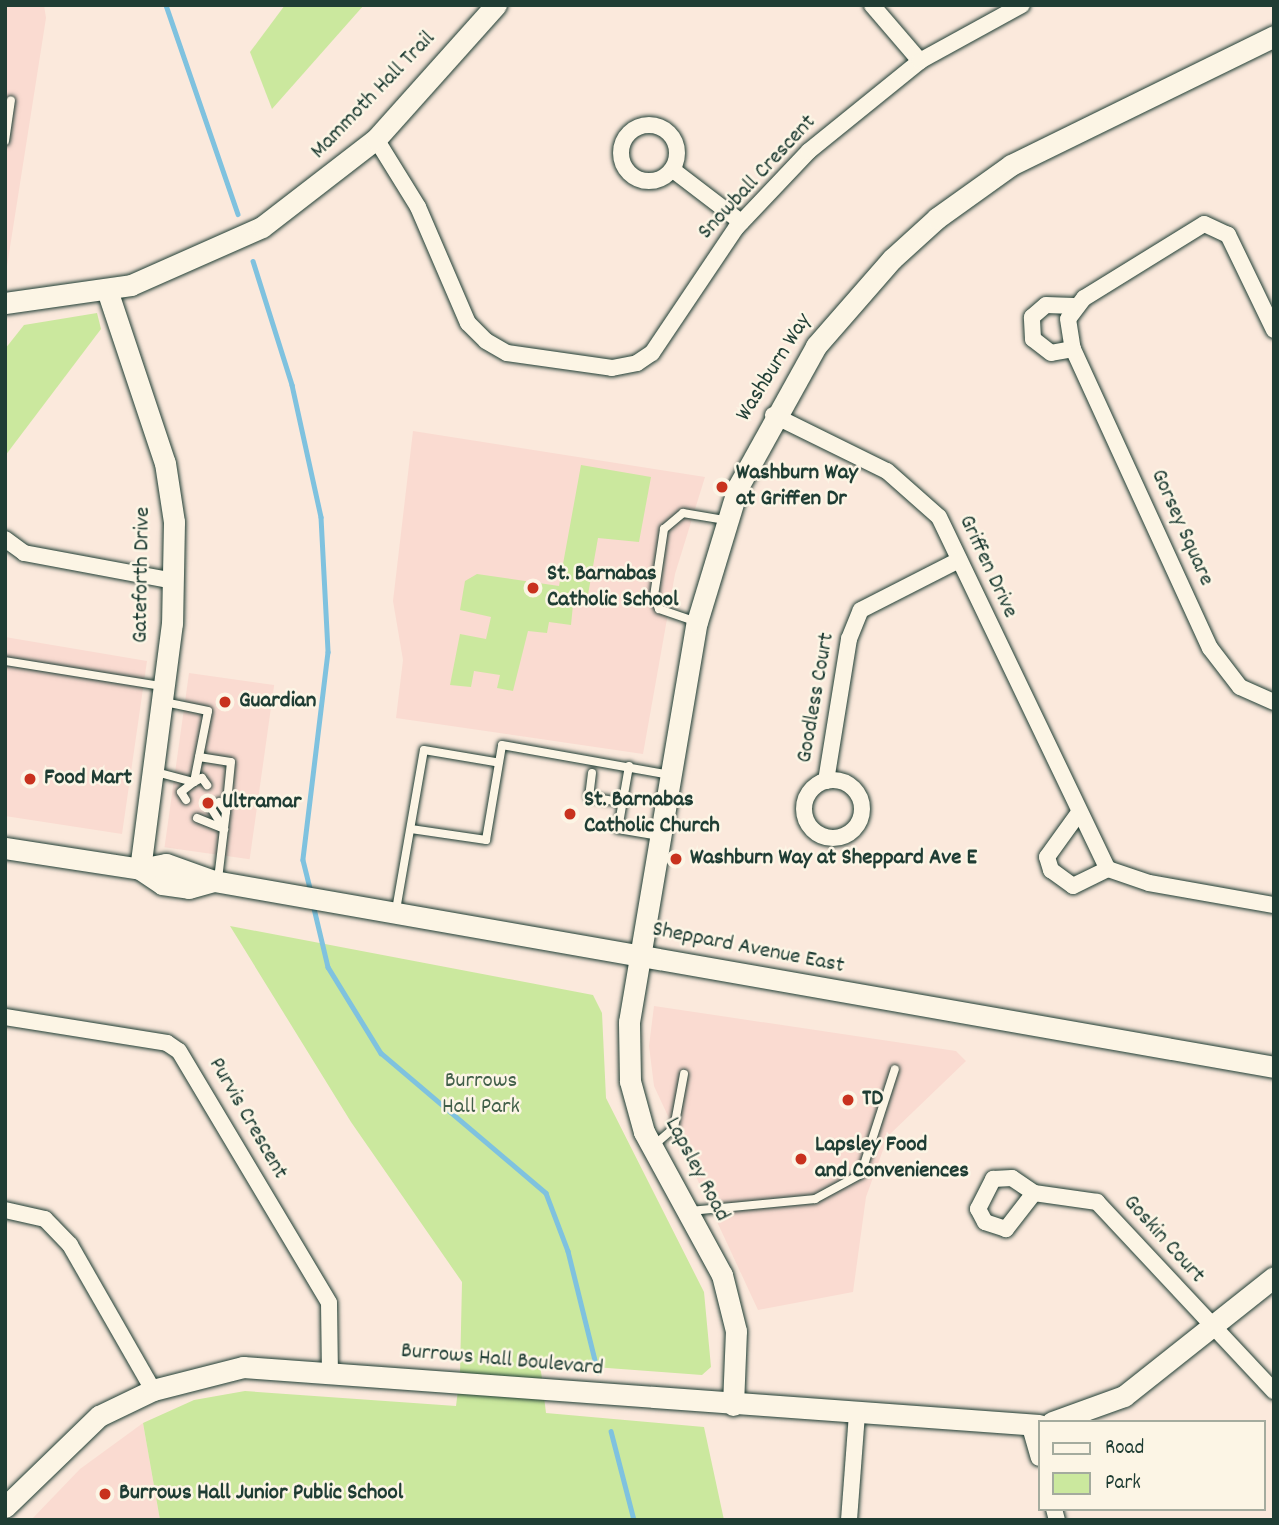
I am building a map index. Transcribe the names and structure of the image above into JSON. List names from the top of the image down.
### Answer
{
  "streets": {
    "street": [
      "Mammoth Hall Trail",
      "Snowball Crescent",
      "Washburn Way",
      "Gorsey Square",
      "Griffen Drive",
      "Gateforth Drive",
      "Goodless Court",
      "Sheppard Avenue East",
      "Purvis Crescent",
      "Lapsley Road",
      "Goskin Court",
      "Burrows Hall Boulevard"
    ]
  },
  "crossings": [
    ["Mammoth Hall Trail", "Snowball Crescent"],
    ["Mammoth Hall Trail", "Gateforth Drive"],
    ["Washburn Way", "Griffen Drive"],
    ["Washburn Way", "Sheppard Avenue East"],
    ["Washburn Way", "Lapsley Road"],
    ["Griffen Drive", "Goodless Court"],
    ["Gateforth Drive", "Sheppard Avenue East"],
    ["Sheppard Avenue East", "Lapsley Road"],
    ["Purvis Crescent", "Burrows Hall Boulevard"],
    ["Lapsley Road", "Burrows Hall Boulevard"]
  ],
  "parks": ["Burrows Hall Park"],
  "places": [
    "Washburn Way at Griffen Dr",
    "St. Barnabas Catholic School",
    "Guardian",
    "Food Mart",
    "Ultramar",
    "St. Barnabas Catholic Church",
    "Washburn Way at Sheppard Ave E",
    "TD",
    "Lapsley Food and Conveniences",
    "Burrows Hall Junior Public School"
  ],
  "legend": ["Road", "Park"]
}
